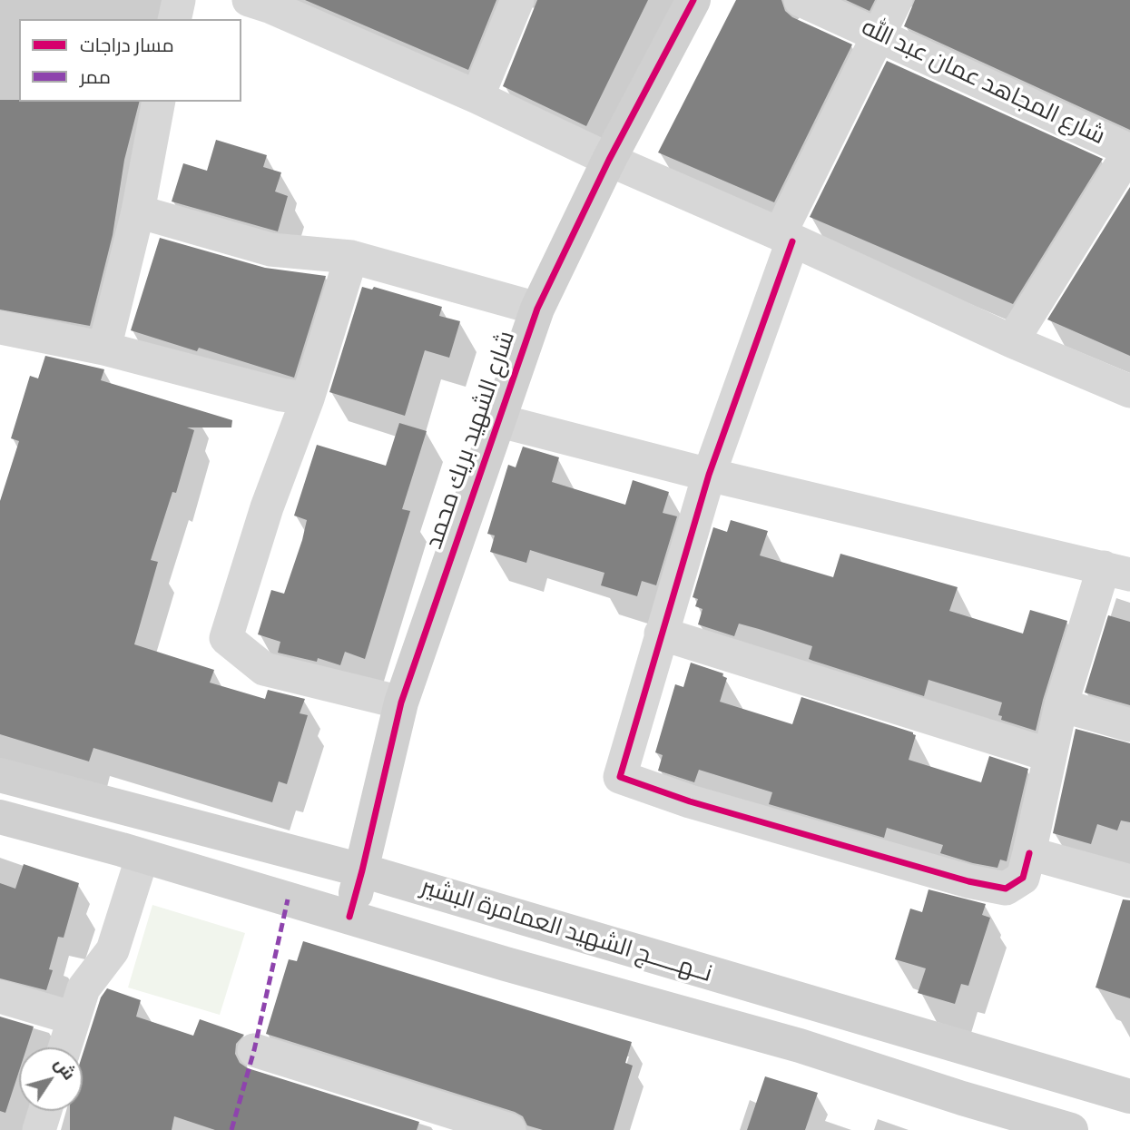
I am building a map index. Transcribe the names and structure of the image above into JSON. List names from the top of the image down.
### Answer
{
  "streets": {
    "main road": ["شارع الشهيد بريك محمد", "نــهـــــج الشهيد العمامرة البشير"],
    "street": ["شارع المجاهد عمان عبد الله"]
  },
  "crossings": [
    ["شارع الشهيد بريك محمد", "نــهـــــج الشهيد العمامرة البشير"]
  ],
  "legend": ["مسار دراجات", "ممر"],
  "north": "top right"
}
